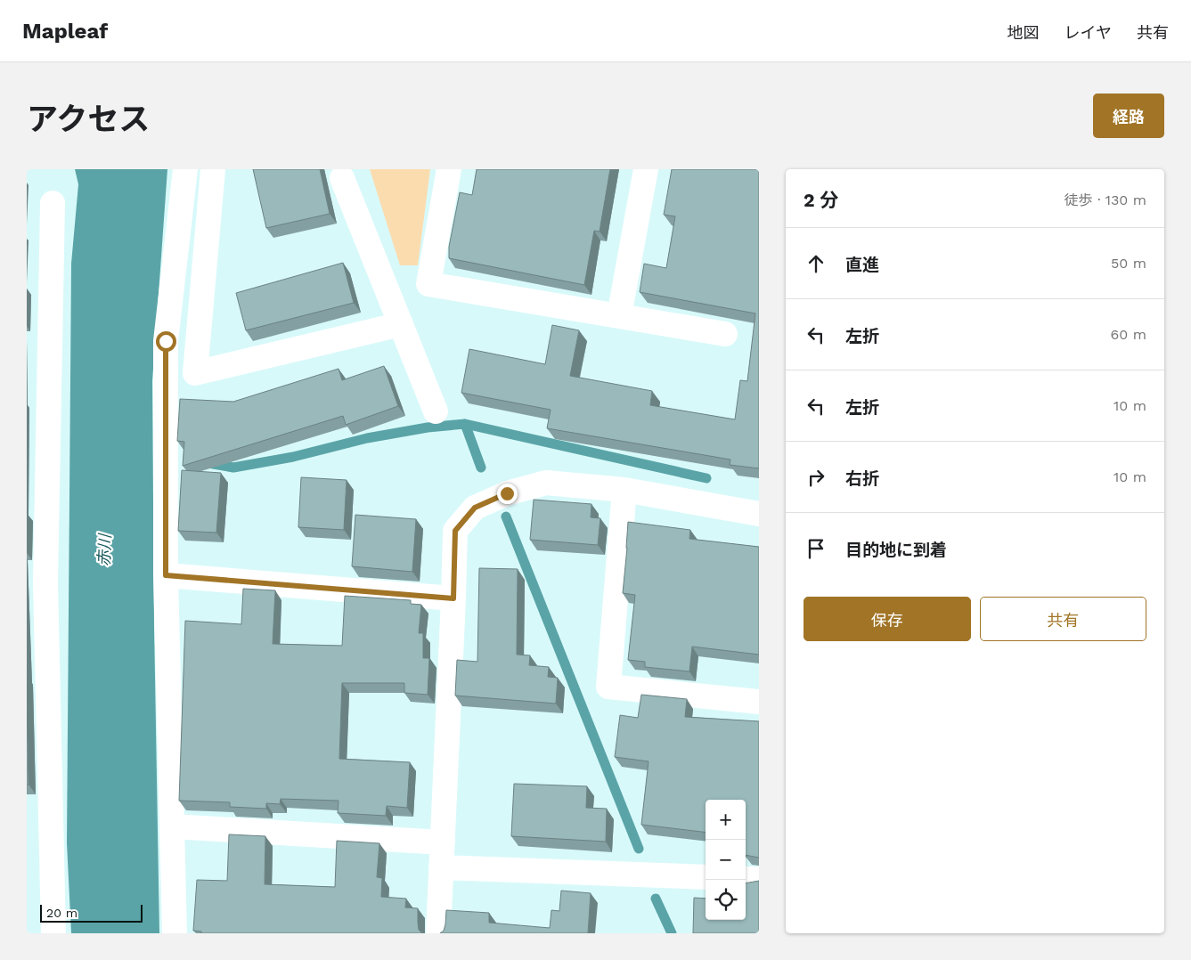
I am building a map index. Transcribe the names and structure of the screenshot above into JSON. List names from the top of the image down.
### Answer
{
  "water": ["赤川"],
  "scale_bar": "20 m",
  "page": {
    "header": "Mapleaf",
    "nav": ["地図", "レイヤ", "共有"],
    "title": "アクセス",
    "buttons": [
      "経路",
      ["保存", "共有"]
    ],
    "heading": ["2 分", "徒歩 · 130 m"],
    "list": [
      ["直進", "50 m"],
      ["左折", "60 m"],
      ["左折", "10 m"],
      ["右折", "10 m"],
      "目的地に到着"
    ],
    "map_buttons": ["+", "−"],
    "scale": "20 m"
  }
}
